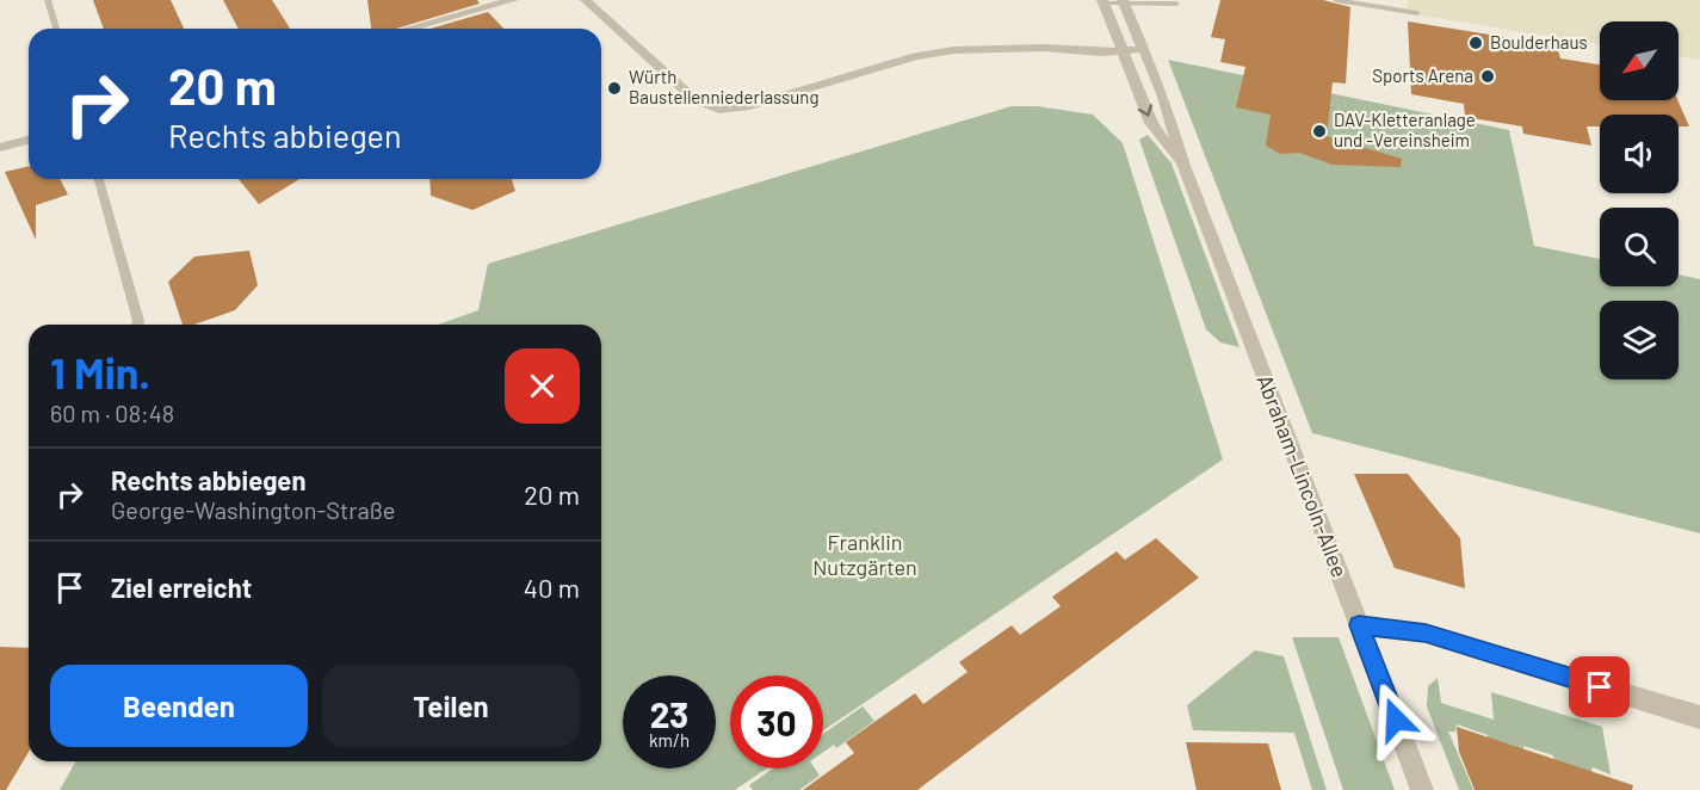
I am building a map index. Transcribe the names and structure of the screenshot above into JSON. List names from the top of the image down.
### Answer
{
  "streets": {
    "street": ["Abraham-Lincoln-Allee"]
  },
  "parks": ["Franklin Nutzgärten"],
  "places": [
    "Boulderhaus",
    "Sports Arena",
    "Würth Baustellenniederlassung",
    "DAV-Kletteranlage und -Vereinsheim"
  ],
  "north": "bottom left",
  "page": {
    "turn": ["20 m", "Rechts abbiegen"],
    "heading": ["1 Min.", "60 m · 08:48"],
    "list": [
      {
        "name": "Rechts abbiegen",
        "note": "George-Washington-Straße",
        "value": "20 m"
      },
      {
        "name": "Ziel erreicht",
        "value": "40 m"
      }
    ],
    "buttons": ["Beenden", "Teilen"],
    "speed": "23 km/h",
    "limit": "30"
  }
}
